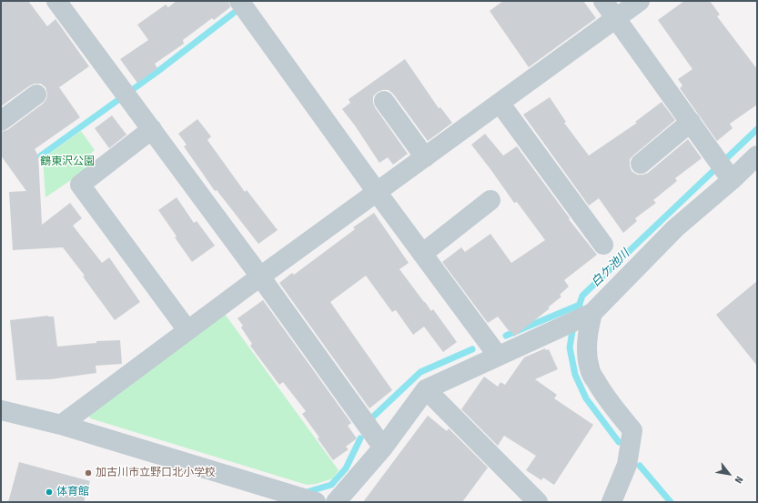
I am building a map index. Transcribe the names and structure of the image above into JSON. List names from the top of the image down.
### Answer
{
  "water": ["白ケ池川"],
  "parks": ["鶴東沢公園"],
  "places": ["加古川市立野口北小学校", "体育館"],
  "north": "bottom right"
}
